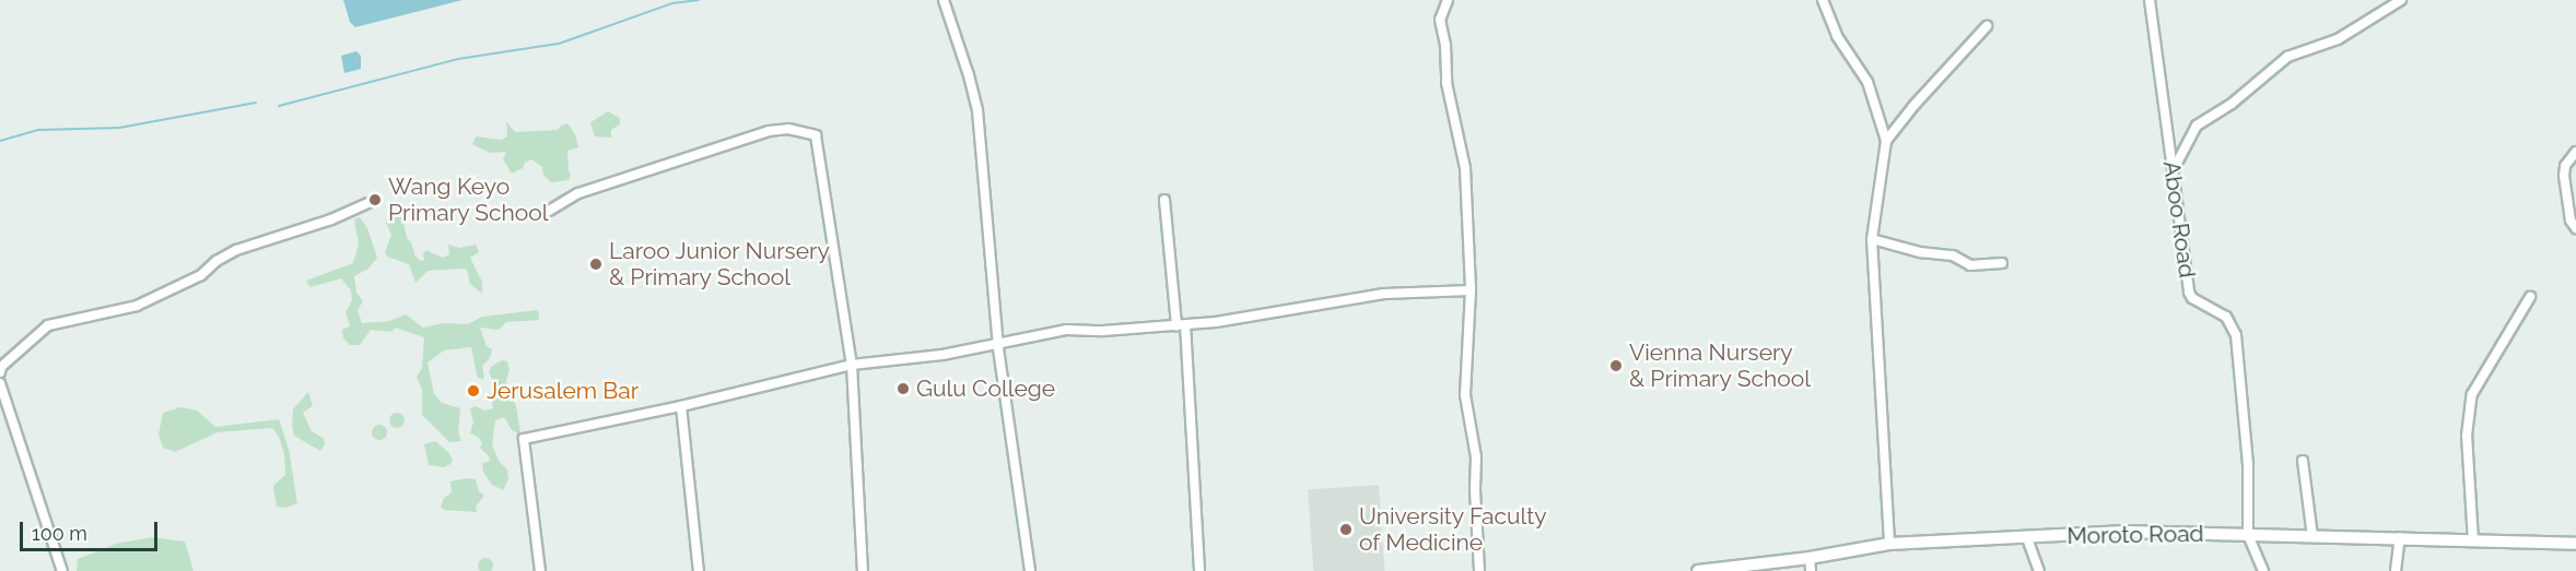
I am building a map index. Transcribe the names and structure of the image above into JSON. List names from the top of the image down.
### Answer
{
  "streets": {
    "main road": ["Moroto Road"],
    "street": ["Aboo Road"]
  },
  "crossings": [
    ["Aboo Road", "Moroto Road"]
  ],
  "places": [
    "Wang Keyo Primary School",
    "Laroo Junior Nursery & Primary School",
    "Vienna Nursery & Primary School",
    "Gulu College",
    "Jerusalem Bar",
    "University Faculty of Medicine"
  ],
  "scale_bar": "100 m"
}
